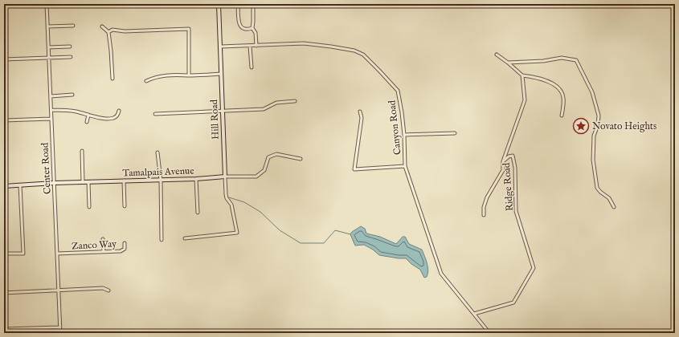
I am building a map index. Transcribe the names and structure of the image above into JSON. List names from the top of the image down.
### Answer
{
  "streets": {
    "street": [
      "Hill Road",
      "Canyon Road",
      "Center Road",
      "Tamalpais Avenue",
      "Ridge Road",
      "Zanco Way"
    ]
  },
  "crossings": [
    ["Hill Road", "Canyon Road"],
    ["Hill Road", "Tamalpais Avenue"],
    ["Canyon Road", "Ridge Road"],
    ["Center Road", "Tamalpais Avenue"],
    ["Center Road", "Zanco Way"]
  ],
  "places": {
    "place": ["Novato Heights"]
  }
}
